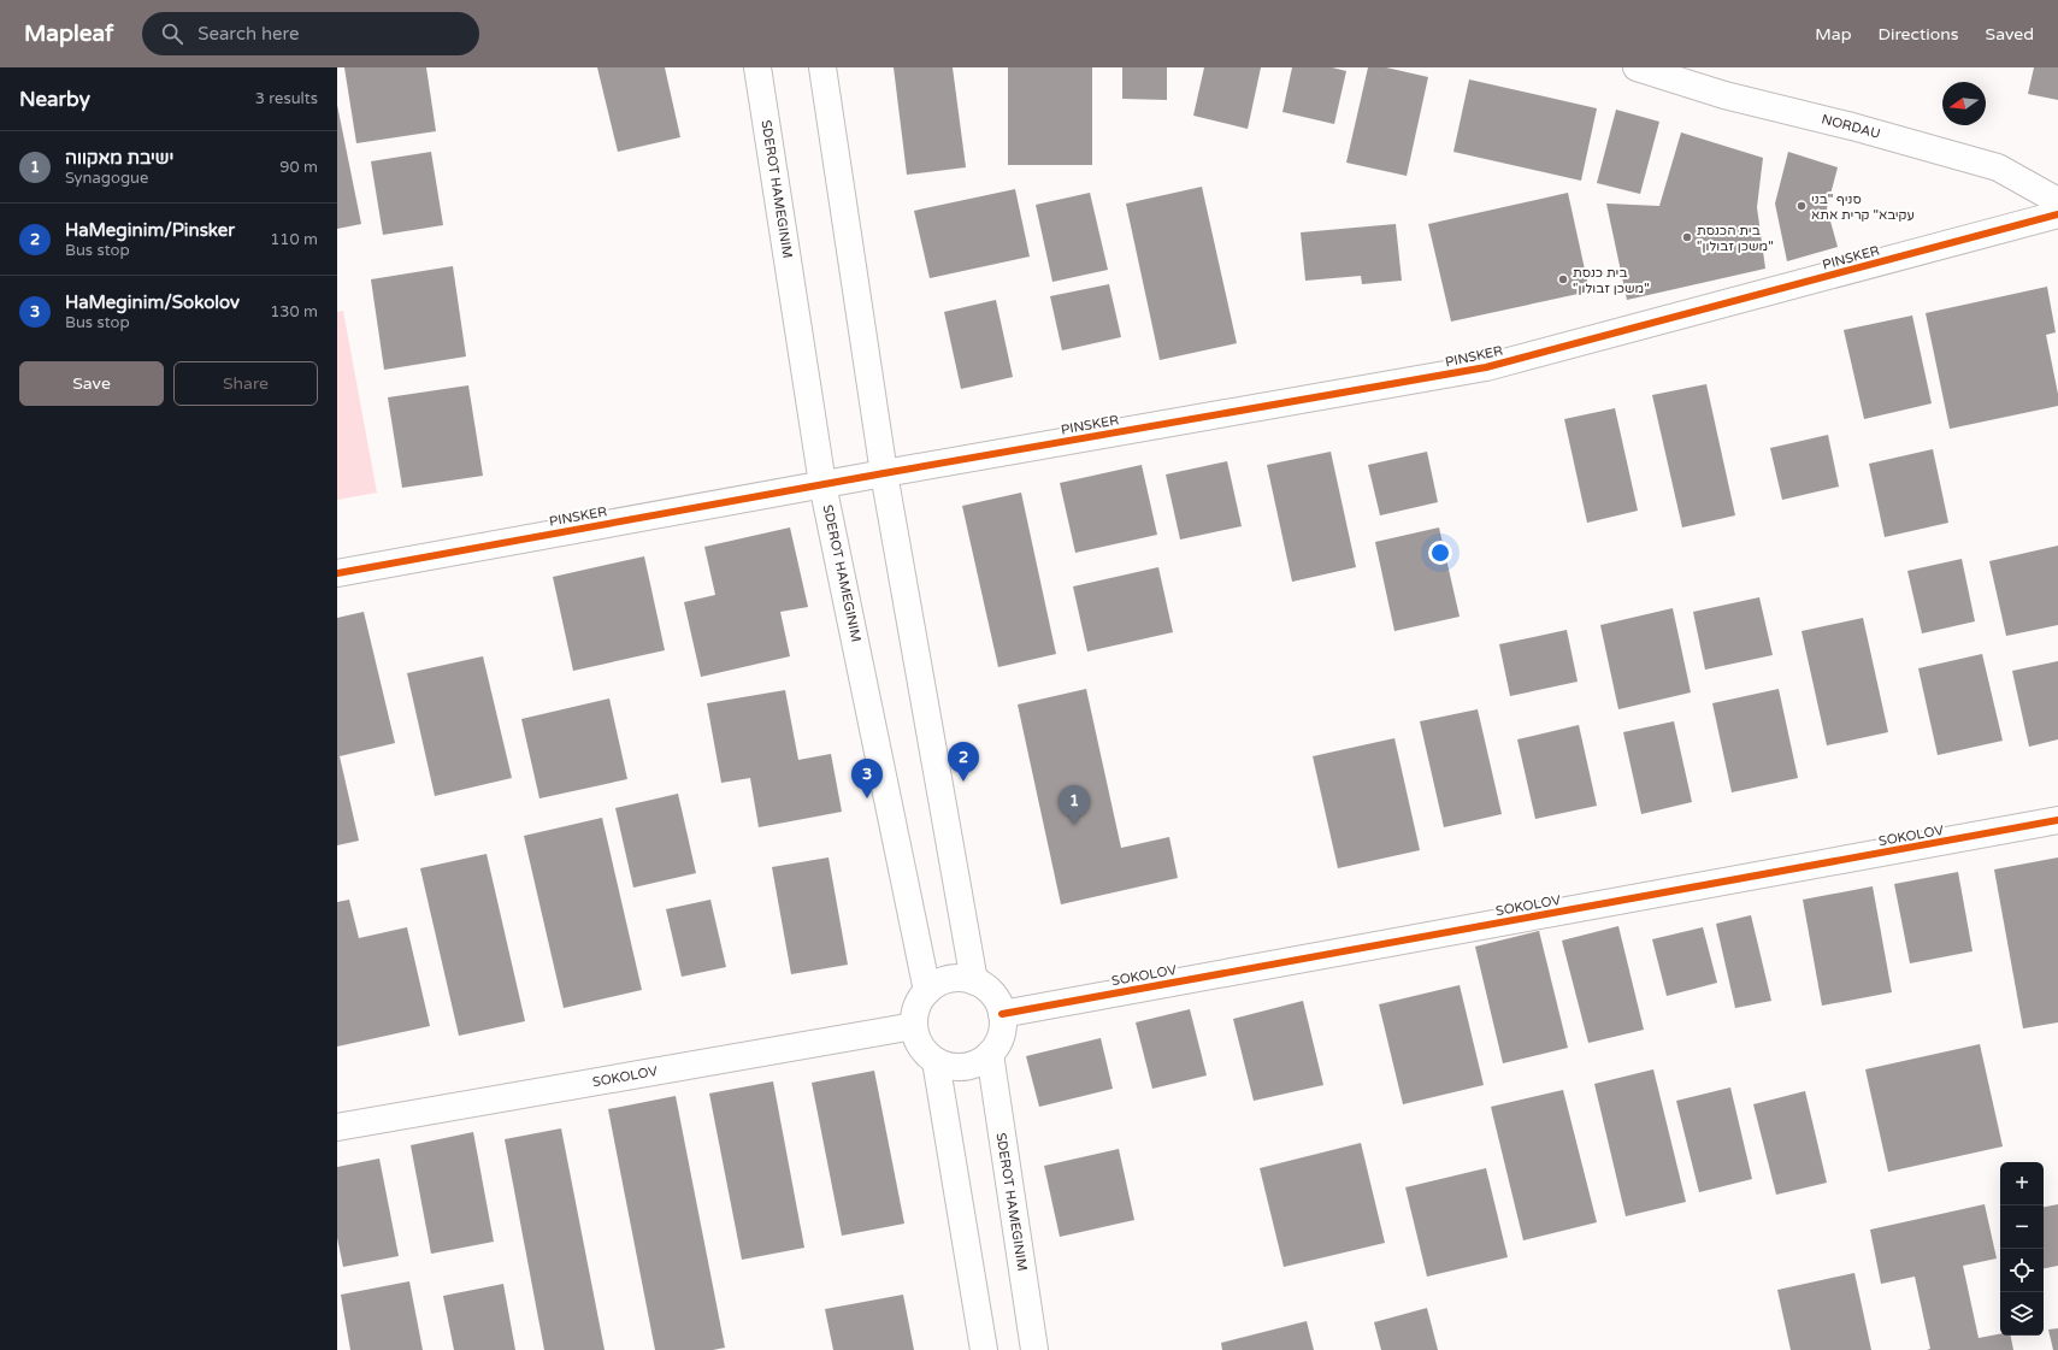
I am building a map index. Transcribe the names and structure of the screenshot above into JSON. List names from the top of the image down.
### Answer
{
  "streets": {
    "street": [
      "NORDAU",
      "SDEROT HAMEGINIM",
      "PINSKER",
      "SOKOLOV"
    ]
  },
  "crossings": [
    ["SDEROT HAMEGINIM", "PINSKER"],
    ["SDEROT HAMEGINIM", "SOKOLOV"]
  ],
  "places": ["סניף \"בני עקיבא\" קרית אתא", "בית הכנסת \"משכן זבולון\"", "בית כנסת \"משכן זבולון\""],
  "north": "left",
  "page": {
    "header": "Mapleaf",
    "search": "Search here",
    "nav": ["Map", "Directions", "Saved"],
    "heading": ["Nearby", "3 results"],
    "list": [
      {
        "mark": "1",
        "name": "ישיבת מאקווה",
        "note": "Synagogue",
        "value": "90 m"
      },
      {
        "mark": "2",
        "name": "HaMeginim/Pinsker",
        "note": "Bus stop",
        "value": "110 m"
      },
      {
        "mark": "3",
        "name": "HaMeginim/Sokolov",
        "note": "Bus stop",
        "value": "130 m"
      }
    ],
    "buttons": ["Save", "Share"],
    "pins": ["2", "3", "1"],
    "map_buttons": ["+", "−"]
  }
}
